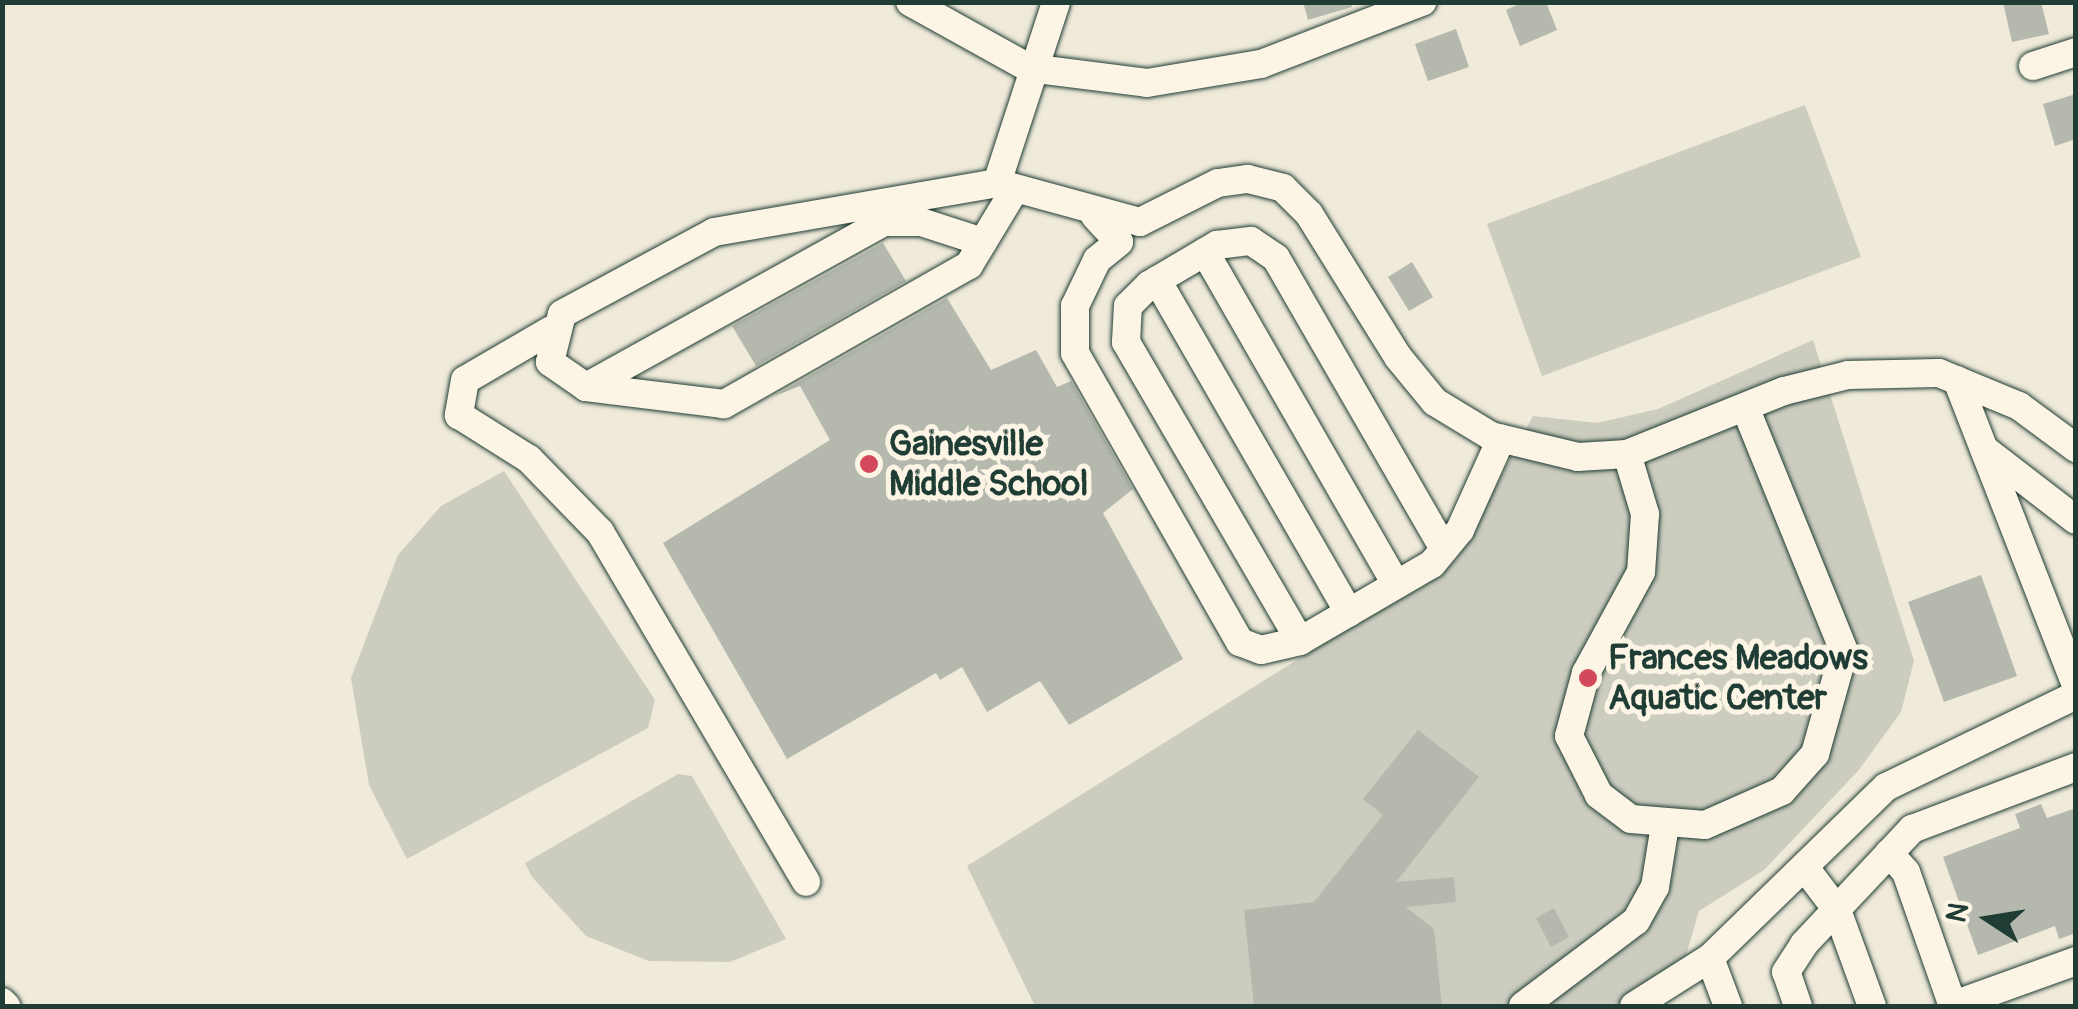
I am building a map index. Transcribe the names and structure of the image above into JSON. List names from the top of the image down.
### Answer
{
  "places": ["Gainesville Middle School", "Frances Meadows Aquatic Center"],
  "north": "left"
}
